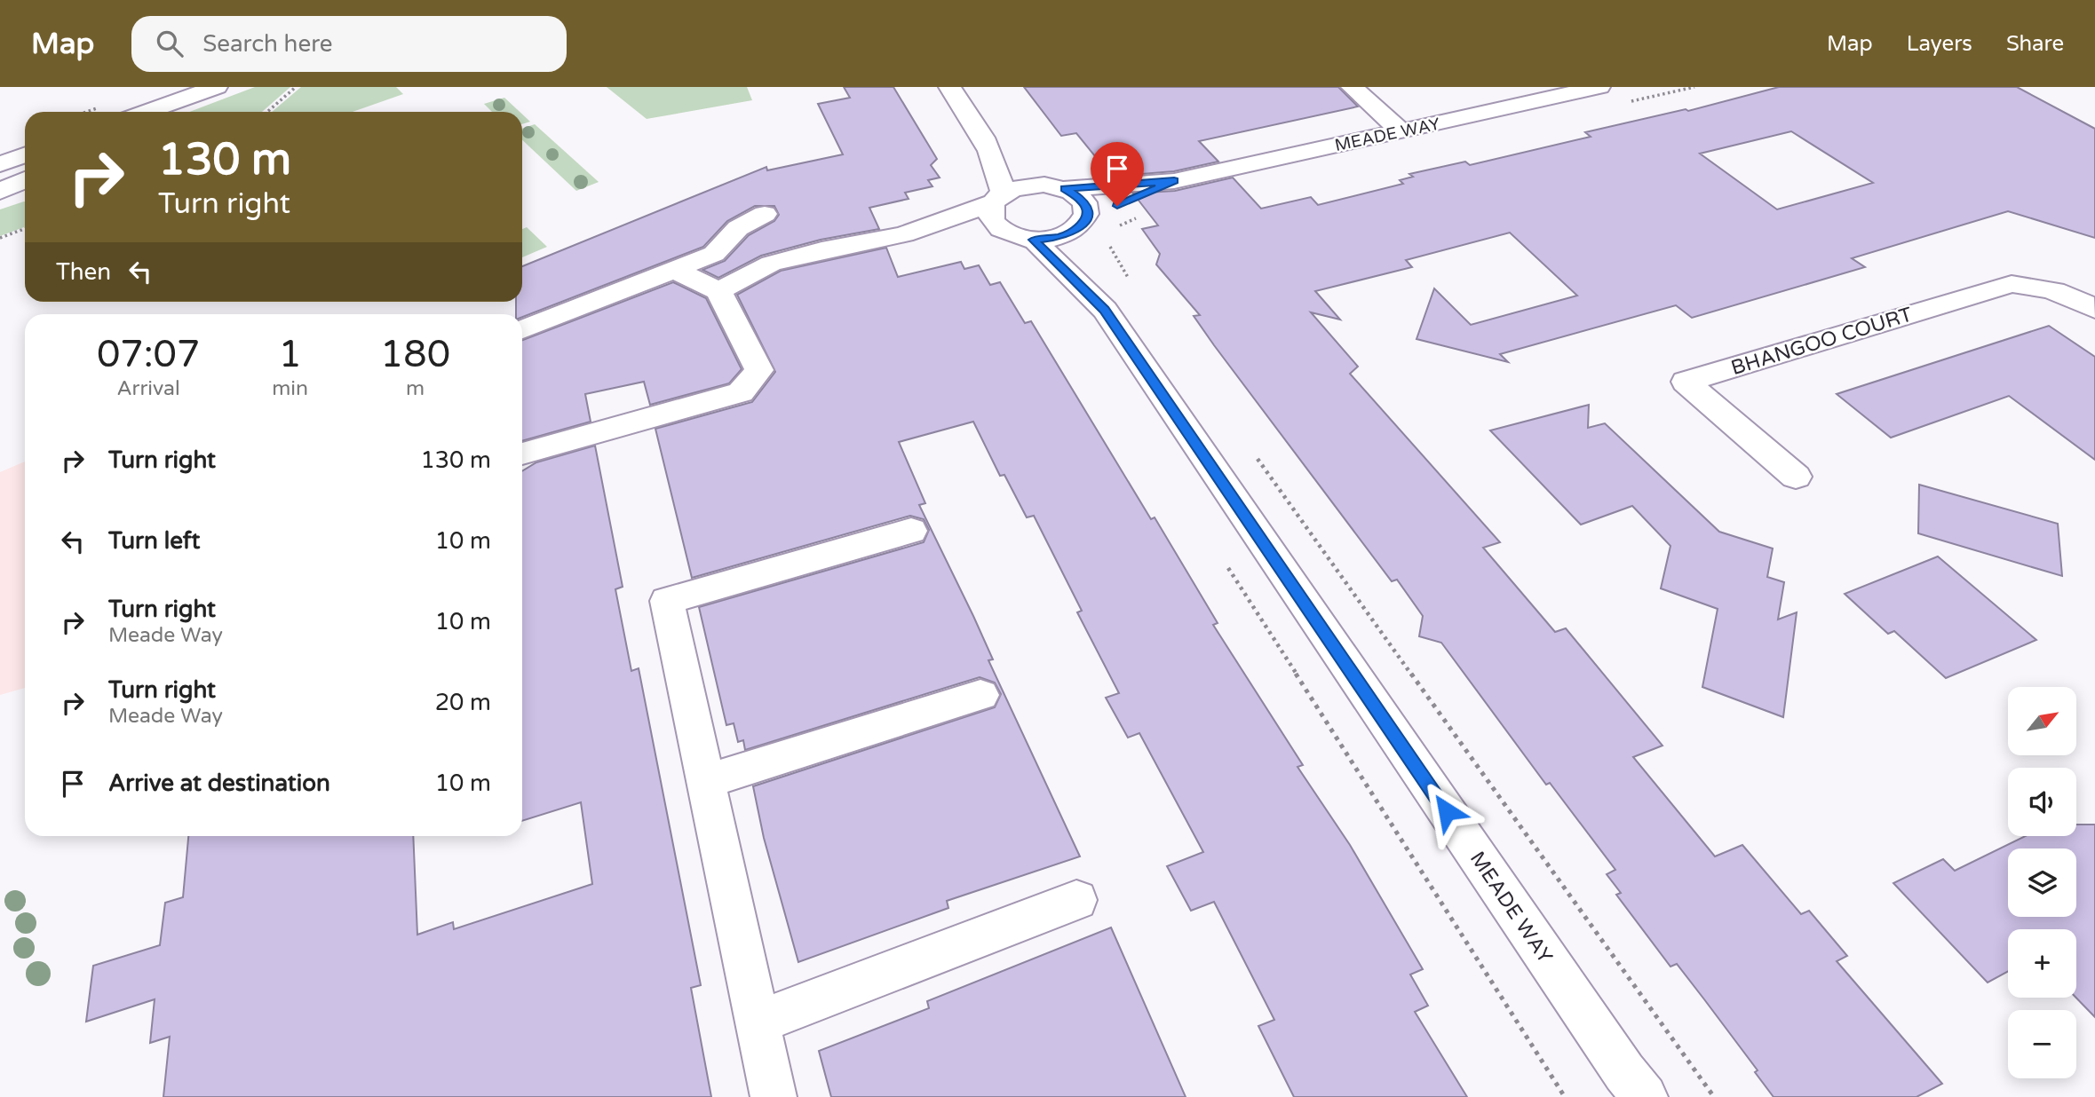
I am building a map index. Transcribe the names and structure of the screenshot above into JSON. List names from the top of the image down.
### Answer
{
  "streets": {
    "street": ["MEADE WAY", "BHANGOO COURT"]
  },
  "north": "top right",
  "page": {
    "header": "Map",
    "search": "Search here",
    "nav": ["Map", "Layers", "Share"],
    "turn": ["130 m", "Turn right"],
    "then": "Then",
    "eta": [
      "07:07",
      "Arrival",
      "1",
      "min",
      "180",
      "m"
    ],
    "list": [
      {
        "name": "Turn right",
        "value": "130 m"
      },
      {
        "name": "Turn left",
        "value": "10 m"
      },
      {
        "name": "Turn right",
        "note": "Meade Way",
        "value": "10 m"
      },
      {
        "name": "Turn right",
        "note": "Meade Way",
        "value": "20 m"
      },
      {
        "name": "Arrive at destination",
        "value": "10 m"
      }
    ],
    "map_buttons": ["+", "−"]
  }
}
